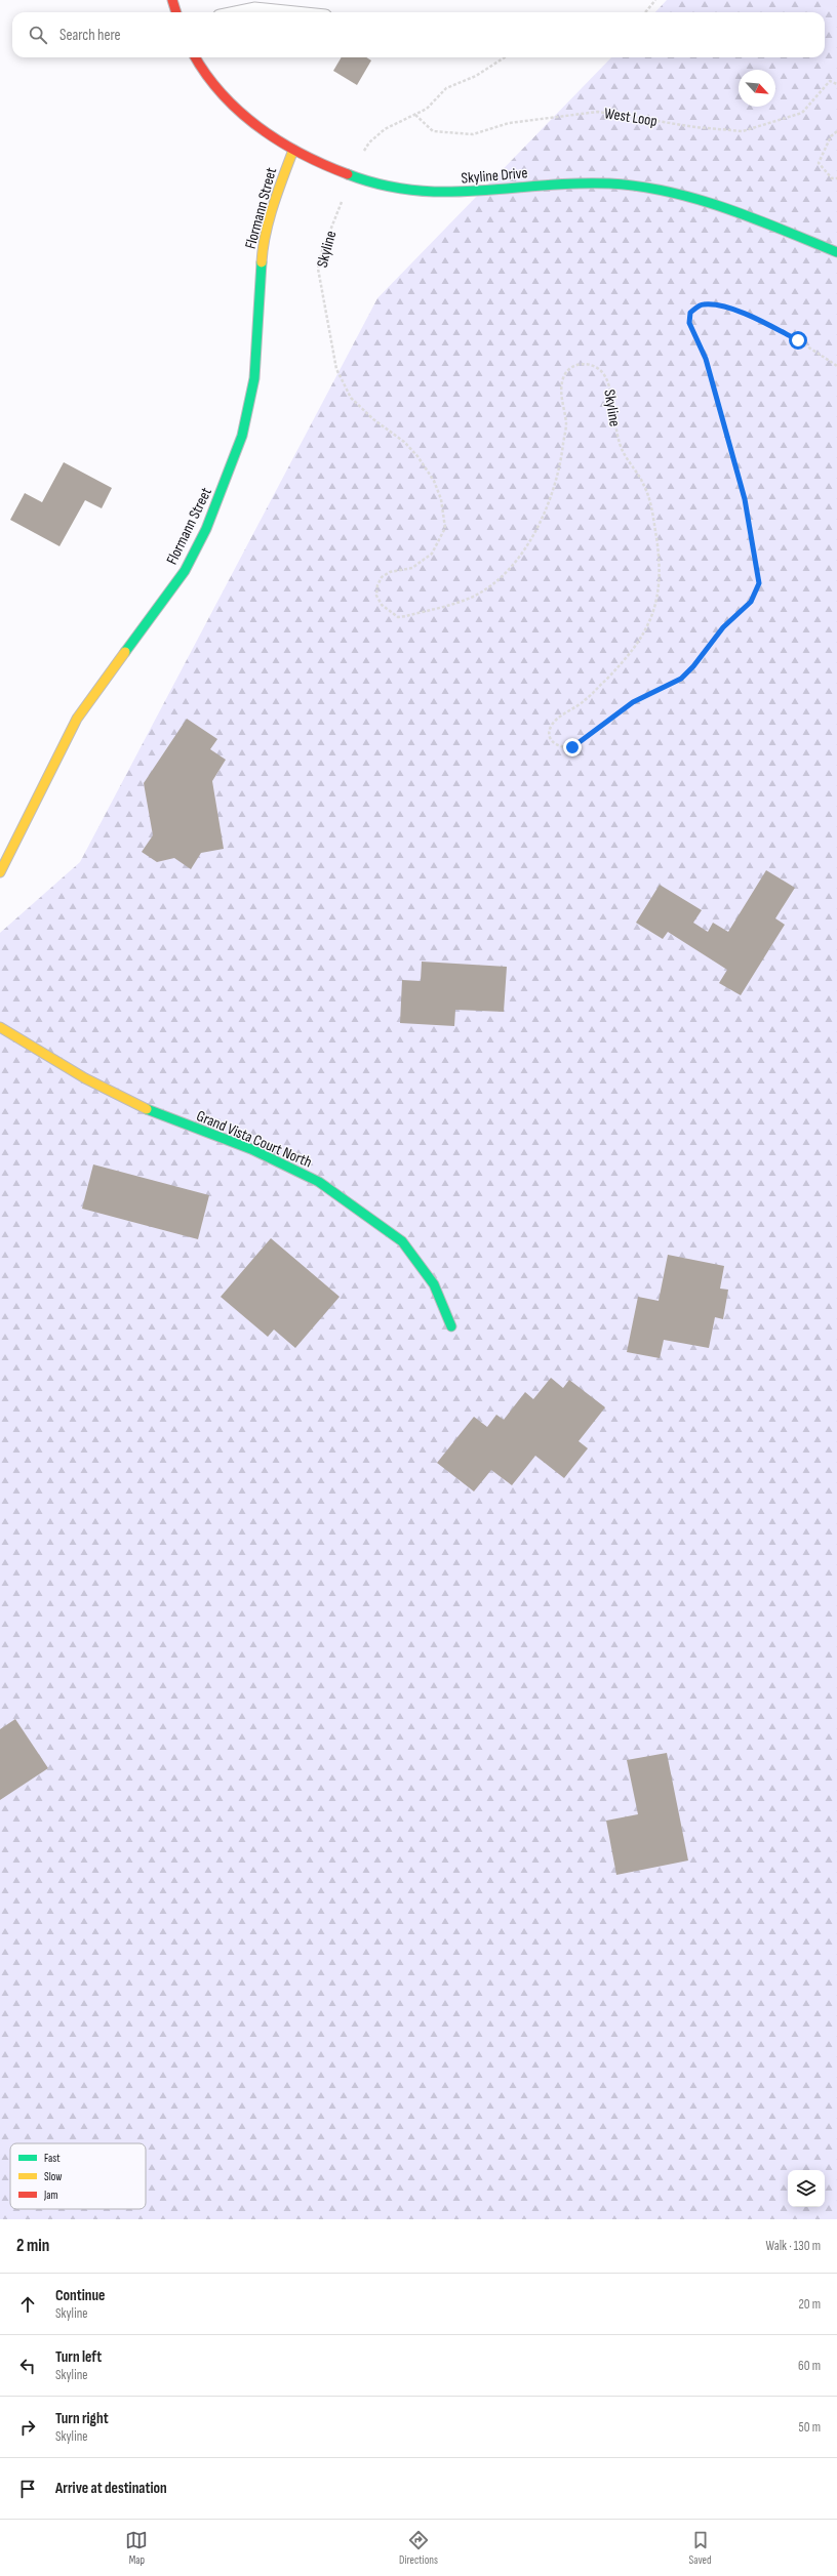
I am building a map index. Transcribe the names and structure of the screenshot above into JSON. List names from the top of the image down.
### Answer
{
  "streets": {
    "street": ["Skyline Drive", "Flormann Street", "Grand Vista Court North"],
    "path": ["West Loop", "Skyline"]
  },
  "crossings": [
    ["West Loop", "Skyline"],
    ["Skyline Drive", "Flormann Street"],
    ["Skyline Drive", "Skyline"]
  ],
  "legend": ["Fast", "Slow", "Jam"],
  "north": "bottom right",
  "page": {
    "search": "Search here",
    "heading": ["2 min", "Walk · 130 m"],
    "list": [
      ["Continue", "Skyline", "20 m"],
      ["Turn left", "Skyline", "60 m"],
      ["Turn right", "Skyline", "50 m"],
      "Arrive at destination"
    ],
    "nav": ["Map", "Directions", "Saved"]
  }
}
